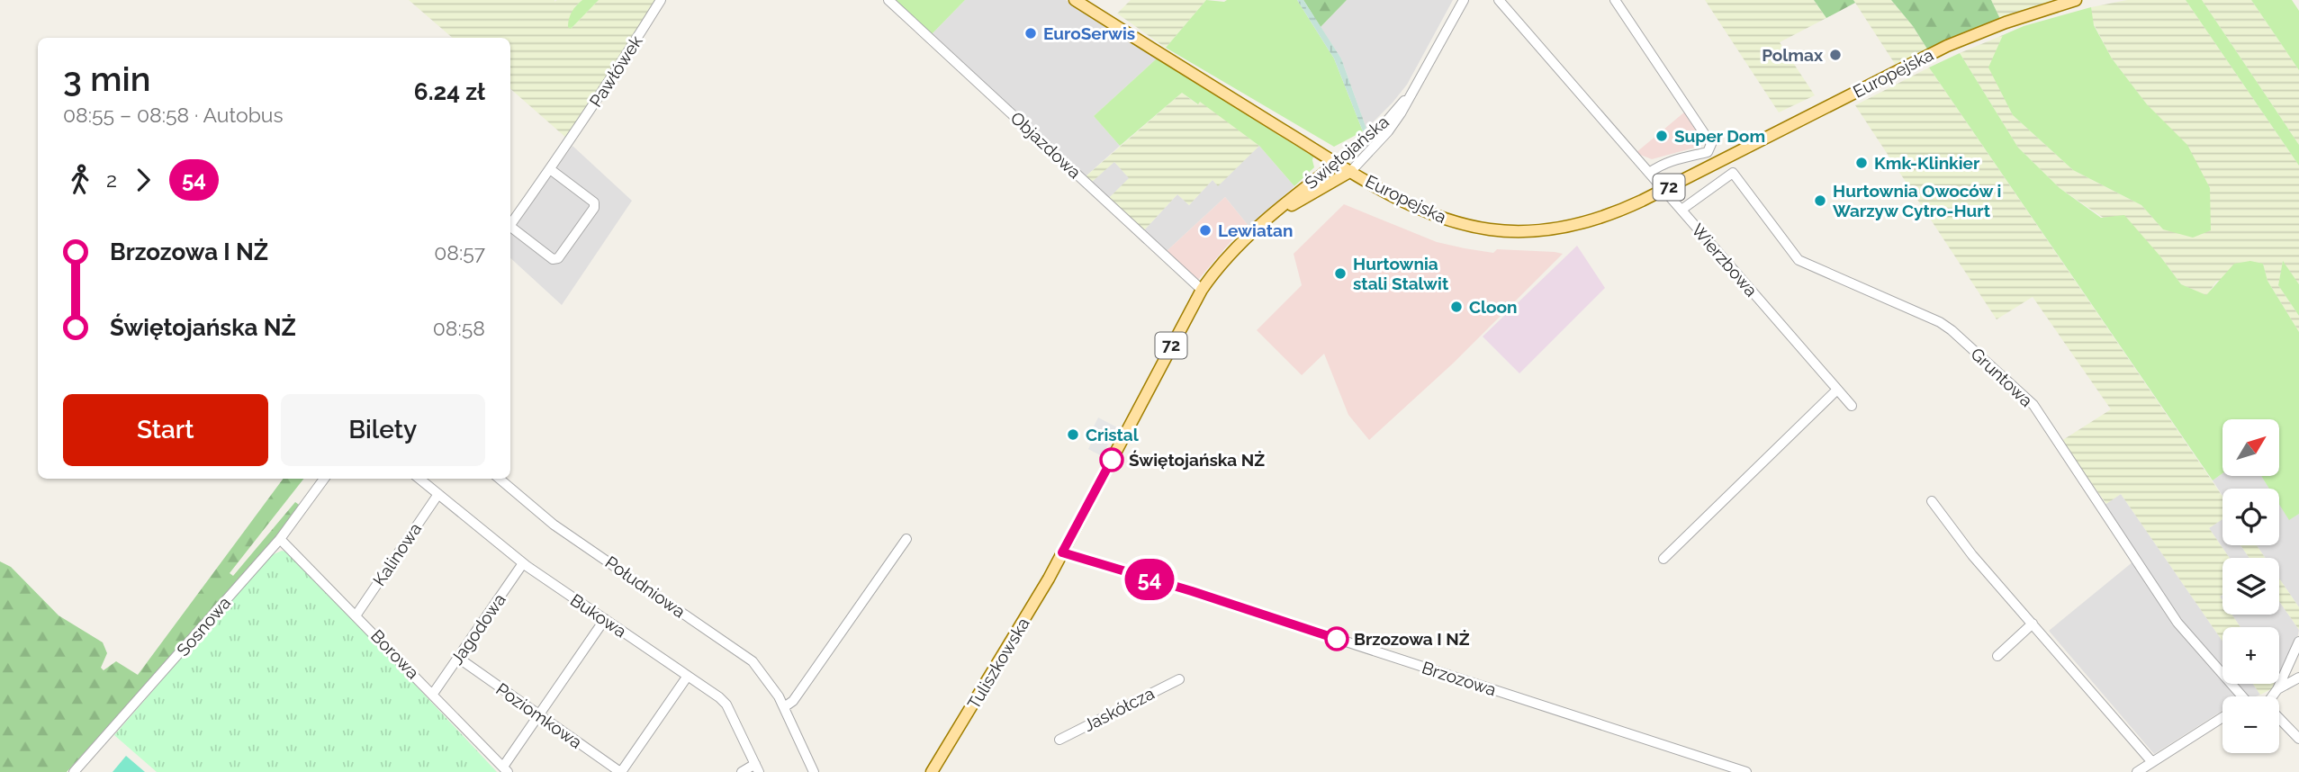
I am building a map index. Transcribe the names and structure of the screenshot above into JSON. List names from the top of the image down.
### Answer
{
  "streets": {
    "main road": [
      "Europejska",
      "Świętojańska",
      "72",
      "Tuliszkowska"
    ],
    "street": [
      "Pawłówek",
      "Objazdowa",
      "Wierzbowa",
      "Gruntowa",
      "Kalinowa",
      "Południowa",
      "Bukowa",
      "Sosnowa",
      "Jagodowa",
      "Borowa",
      "Brzozowa",
      "Jaskółcza",
      "Poziomkowa"
    ]
  },
  "crossings": [
    ["Europejska", "Świętojańska"],
    ["Europejska", "Wierzbowa"],
    ["Objazdowa", "Świętojańska"],
    ["Świętojańska", "Tuliszkowska"],
    ["Świętojańska", "Brzozowa"],
    ["Wierzbowa", "Gruntowa"],
    ["Kalinowa", "Bukowa"],
    ["Kalinowa", "Borowa"],
    ["Bukowa", "Jagodowa"],
    ["Sosnowa", "Borowa"],
    ["Jagodowa", "Borowa"],
    ["Jagodowa", "Poziomkowa"],
    ["Tuliszkowska", "Brzozowa"]
  ],
  "places": [
    "EuroSerwis",
    "Polmax",
    "Super Dom",
    "Kmk-Klinkier",
    "Hurtownia Owoców i Warzyw Cytro-Hurt",
    "Lewiatan",
    "Hurtownia stali Stalwit",
    "Cloon",
    "Cristal",
    "Świętojańska NŻ",
    "Brzozowa I NŻ"
  ],
  "lines": ["bus line 54"],
  "north": "top right",
  "page": {
    "on_map": "54",
    "heading": ["3 min", "08:55 – 08:58 · Autobus", "6.24 zł"],
    "legs": ["2", "54"],
    "list": [
      {
        "name": "Brzozowa I NŻ",
        "value": "08:57"
      },
      {
        "name": "Świętojańska NŻ",
        "value": "08:58"
      }
    ],
    "buttons": ["Start", "Bilety"],
    "map_buttons": ["+", "−"]
  }
}
